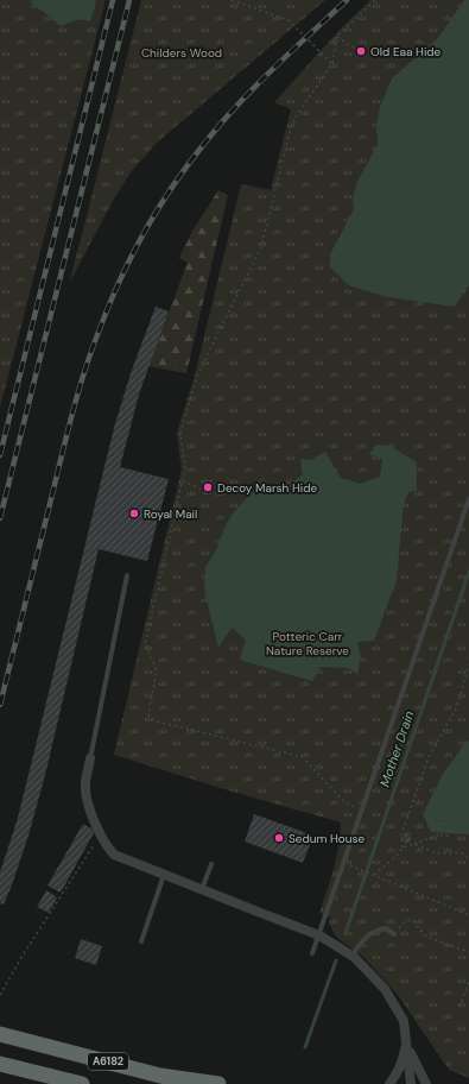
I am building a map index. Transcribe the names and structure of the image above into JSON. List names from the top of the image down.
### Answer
{
  "streets": {
    "highway": ["A6182"]
  },
  "water": ["Mother Drain"],
  "parks": ["Childers Wood", "Potteric Carr Nature Reserve"],
  "places": [
    "Old Eaa Hide",
    "Decoy Marsh Hide",
    "Royal Mail",
    "Sedum House"
  ]
}
